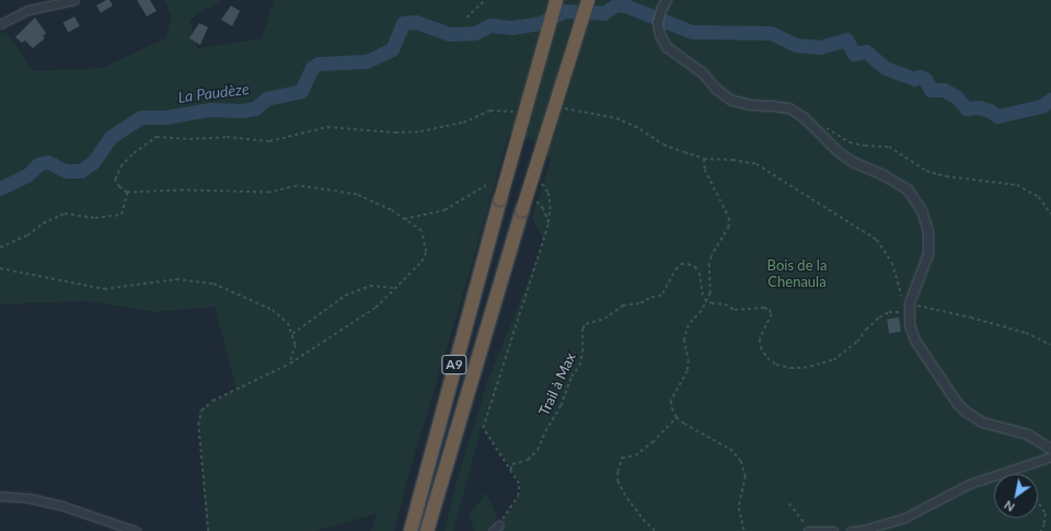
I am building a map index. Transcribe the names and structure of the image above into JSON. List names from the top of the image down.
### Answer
{
  "streets": {
    "highway": ["A9"],
    "path": ["Trail à Max"]
  },
  "water": ["La Paudèze"],
  "parks": ["Bois de la Chenaula"],
  "north": "bottom left"
}
